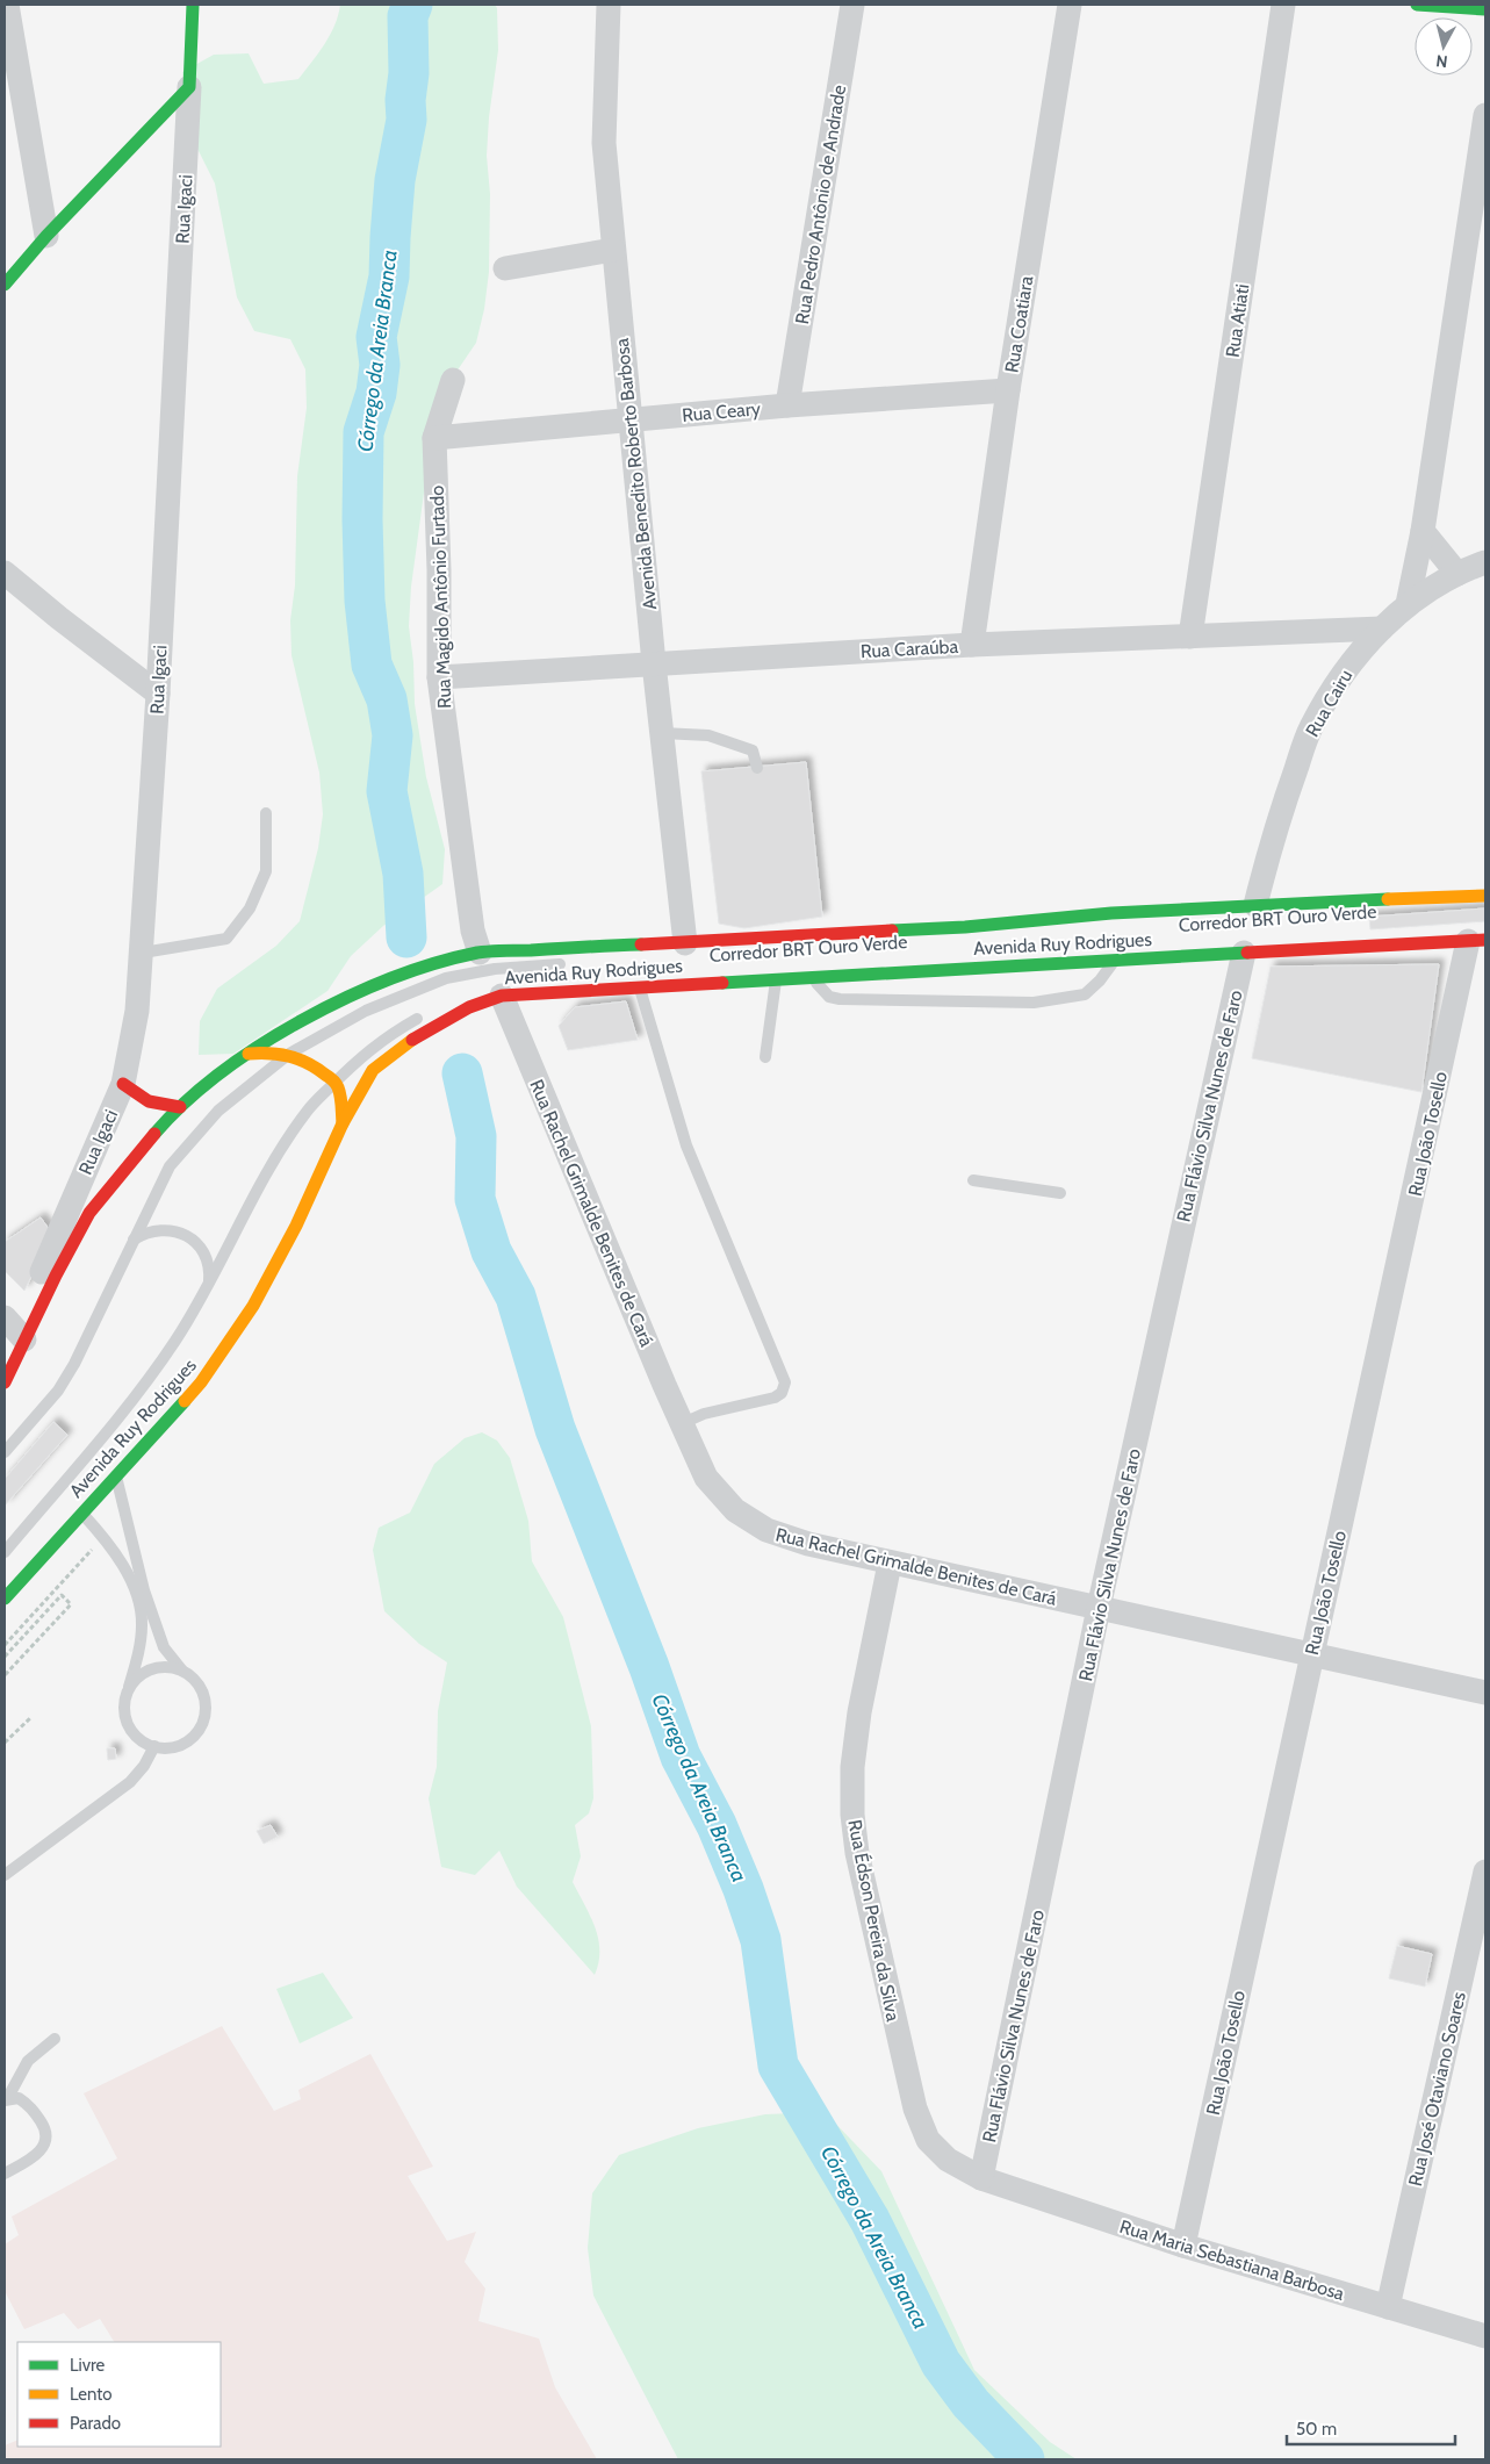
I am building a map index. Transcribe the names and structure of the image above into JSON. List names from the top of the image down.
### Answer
{
  "streets": {
    "main road": ["Rua Igaci", "Avenida Ruy Rodrigues"],
    "street": [
      "Rua Pedro Antônio de Andrade",
      "Rua Atiati",
      "Rua Coatiara",
      "Rua Ceary",
      "Avenida Benedito Roberto Barbosa",
      "Rua Magido Antônio Furtado",
      "Rua Caraúba",
      "Rua Cairu",
      "Rua Flávio Silva Nunes de Faro",
      "Rua João Tosello",
      "Rua Rachel Grimalde Benites de Cará",
      "Rua Édson Pereira da Silva",
      "Rua José Otaviano Soares",
      "Rua Maria Sebastiana Barbosa"
    ],
    "lane": ["Corredor BRT Ouro Verde"]
  },
  "crossings": [
    ["Rua Pedro Antônio de Andrade", "Rua Ceary"],
    ["Rua Igaci", "Avenida Ruy Rodrigues"],
    ["Rua Atiati", "Rua Caraúba"],
    ["Rua Coatiara", "Rua Ceary"],
    ["Rua Coatiara", "Rua Caraúba"],
    ["Rua Ceary", "Avenida Benedito Roberto Barbosa"],
    ["Rua Ceary", "Rua Magido Antônio Furtado"],
    ["Avenida Benedito Roberto Barbosa", "Rua Caraúba"],
    ["Avenida Benedito Roberto Barbosa", "Avenida Ruy Rodrigues"],
    ["Rua Magido Antônio Furtado", "Rua Caraúba"],
    ["Rua Magido Antônio Furtado", "Avenida Ruy Rodrigues"],
    ["Rua Caraúba", "Rua Cairu"],
    ["Rua Cairu", "Avenida Ruy Rodrigues"],
    ["Corredor BRT Ouro Verde", "Avenida Ruy Rodrigues"],
    ["Avenida Ruy Rodrigues", "Rua Flávio Silva Nunes de Faro"],
    ["Avenida Ruy Rodrigues", "Rua João Tosello"],
    ["Avenida Ruy Rodrigues", "Rua Rachel Grimalde Benites de Cará"],
    ["Rua Flávio Silva Nunes de Faro", "Rua Rachel Grimalde Benites de Cará"],
    ["Rua Flávio Silva Nunes de Faro", "Rua Édson Pereira da Silva"],
    ["Rua Flávio Silva Nunes de Faro", "Rua Maria Sebastiana Barbosa"],
    ["Rua João Tosello", "Rua Rachel Grimalde Benites de Cará"],
    ["Rua João Tosello", "Rua Maria Sebastiana Barbosa"],
    ["Rua Rachel Grimalde Benites de Cará", "Rua Édson Pereira da Silva"],
    ["Rua Édson Pereira da Silva", "Rua Maria Sebastiana Barbosa"],
    ["Rua José Otaviano Soares", "Rua Maria Sebastiana Barbosa"]
  ],
  "water": ["Córrego da Areia Branca"],
  "legend": ["Livre", "Lento", "Parado"],
  "scale_bar": "50 m",
  "north": "bottom"
}
